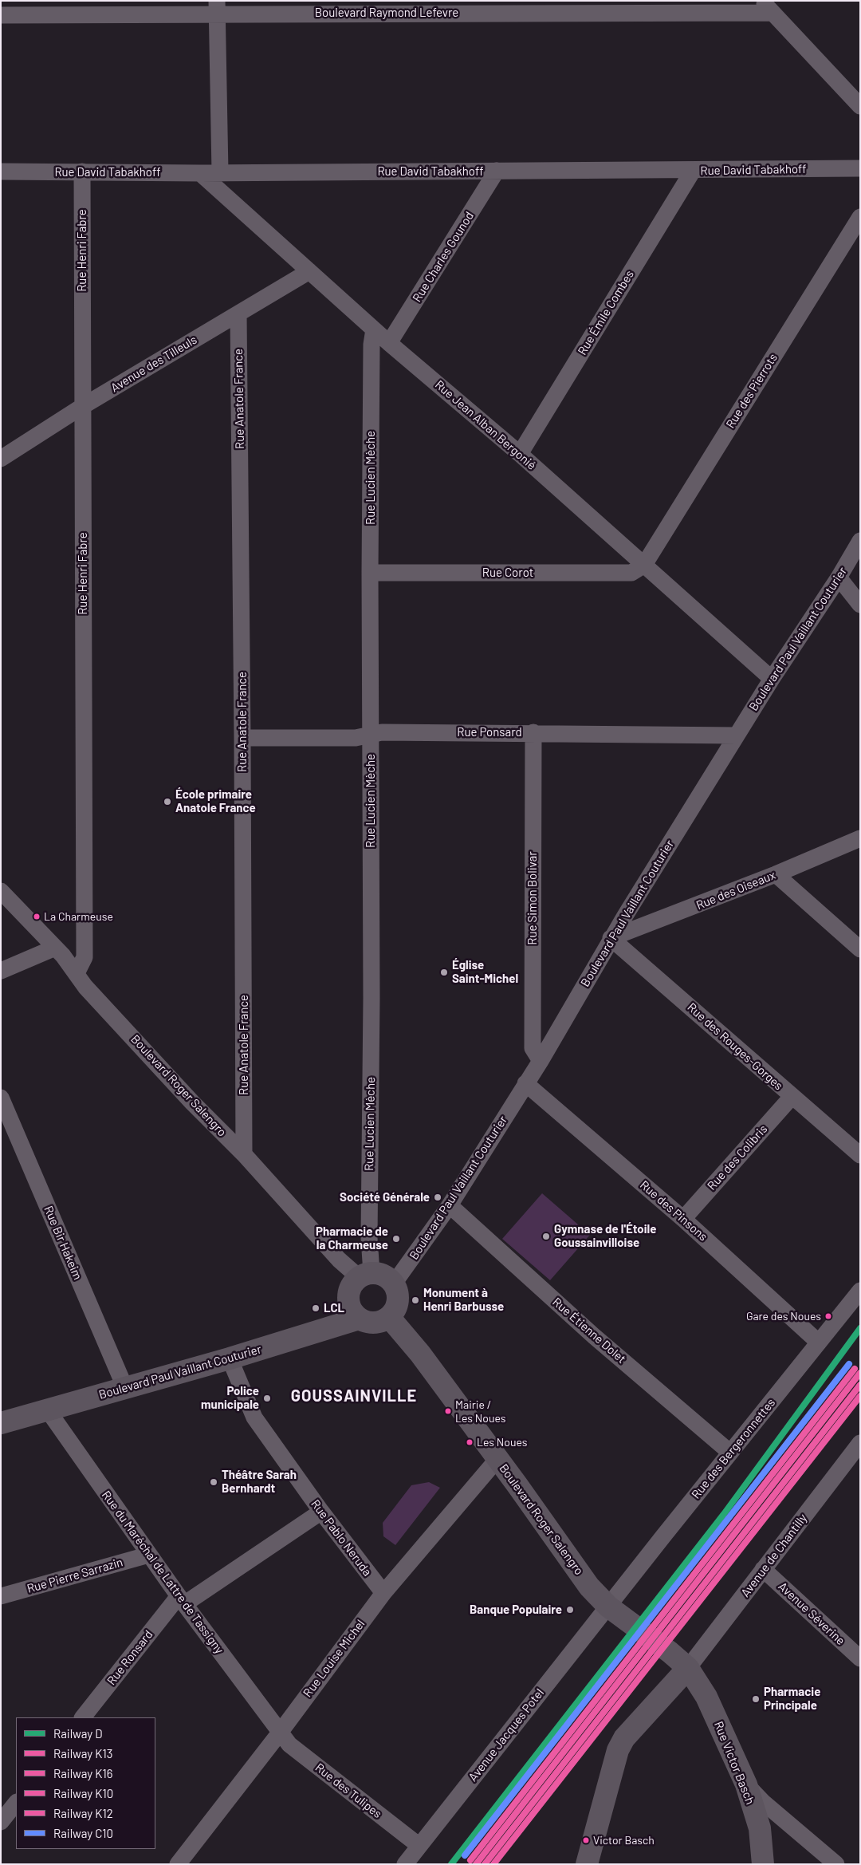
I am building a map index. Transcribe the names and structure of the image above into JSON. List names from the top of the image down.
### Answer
{
  "streets": {
    "street": [
      "Boulevard Raymond Lefevre",
      "Rue David Tabakhoff",
      "Rue Henri Fabre",
      "Rue Charles Gounod",
      "Rue Émile Combes",
      "Avenue des Tilleuls",
      "Rue des Pierrots",
      "Rue Anatole France",
      "Rue Jean Alban Bergonié",
      "Rue Lucien Mèche",
      "Rue Corot",
      "Boulevard Paul Vaillant Couturier",
      "Rue Ponsard",
      "Rue des Oiseaux",
      "Rue Simon Bolivar",
      "Rue des Rouges-Gorges",
      "Boulevard Roger Salengro",
      "Rue des Colibris",
      "Rue des Pinsons",
      "Rue Bir Hakeim",
      "Rue Étienne Dolet",
      "Rue des Bergeronnettes",
      "Rue Pablo Neruda",
      "Avenue de Chantilly",
      "Rue du Maréchal de Lattre de Tassigny",
      "Rue Pierre Sarrazin",
      "Avenue Séverine",
      "Rue Ronsard",
      "Rue Louise Michel",
      "Avenue Jacques Potel",
      "Rue Victor Basch",
      "Rue des Tulipes"
    ]
  },
  "crossings": [
    ["Rue David Tabakhoff", "Rue Henri Fabre"],
    ["Rue David Tabakhoff", "Rue Charles Gounod"],
    ["Rue David Tabakhoff", "Rue Émile Combes"],
    ["Rue David Tabakhoff", "Rue Jean Alban Bergonié"],
    ["Rue Henri Fabre", "Avenue des Tilleuls"],
    ["Rue Henri Fabre", "Boulevard Roger Salengro"],
    ["Rue Charles Gounod", "Rue Jean Alban Bergonié"],
    ["Rue Émile Combes", "Rue Jean Alban Bergonié"],
    ["Avenue des Tilleuls", "Rue Anatole France"],
    ["Avenue des Tilleuls", "Rue Jean Alban Bergonié"],
    ["Rue des Pierrots", "Rue Jean Alban Bergonié"],
    ["Rue des Pierrots", "Rue Corot"],
    ["Rue Anatole France", "Rue Ponsard"],
    ["Rue Anatole France", "Boulevard Roger Salengro"],
    ["Rue Jean Alban Bergonié", "Rue Lucien Mèche"],
    ["Rue Jean Alban Bergonié", "Rue Corot"],
    ["Rue Jean Alban Bergonié", "Boulevard Paul Vaillant Couturier"],
    ["Rue Lucien Mèche", "Rue Corot"],
    ["Rue Lucien Mèche", "Boulevard Paul Vaillant Couturier"],
    ["Rue Lucien Mèche", "Rue Ponsard"],
    ["Rue Lucien Mèche", "Boulevard Roger Salengro"],
    ["Boulevard Paul Vaillant Couturier", "Rue Ponsard"],
    ["Boulevard Paul Vaillant Couturier", "Rue des Oiseaux"],
    ["Boulevard Paul Vaillant Couturier", "Rue Simon Bolivar"],
    ["Boulevard Paul Vaillant Couturier", "Rue des Rouges-Gorges"],
    ["Boulevard Paul Vaillant Couturier", "Boulevard Roger Salengro"],
    ["Boulevard Paul Vaillant Couturier", "Rue des Pinsons"],
    ["Boulevard Paul Vaillant Couturier", "Rue Bir Hakeim"],
    ["Boulevard Paul Vaillant Couturier", "Rue Étienne Dolet"],
    ["Boulevard Paul Vaillant Couturier", "Rue Pablo Neruda"],
    ["Boulevard Paul Vaillant Couturier", "Rue du Maréchal de Lattre de Tassigny"],
    ["Rue Ponsard", "Rue Simon Bolivar"],
    ["Rue des Oiseaux", "Rue des Rouges-Gorges"],
    ["Rue des Rouges-Gorges", "Rue des Colibris"],
    ["Boulevard Roger Salengro", "Rue des Bergeronnettes"],
    ["Boulevard Roger Salengro", "Rue Louise Michel"],
    ["Boulevard Roger Salengro", "Avenue Jacques Potel"],
    ["Boulevard Roger Salengro", "Rue Victor Basch"],
    ["Rue des Colibris", "Rue des Pinsons"],
    ["Rue des Pinsons", "Rue des Bergeronnettes"],
    ["Rue Étienne Dolet", "Rue des Bergeronnettes"],
    ["Rue des Bergeronnettes", "Avenue Jacques Potel"],
    ["Rue Pablo Neruda", "Rue Ronsard"],
    ["Rue Pablo Neruda", "Rue Louise Michel"],
    ["Avenue de Chantilly", "Avenue Séverine"],
    ["Avenue de Chantilly", "Rue Victor Basch"],
    ["Rue du Maréchal de Lattre de Tassigny", "Rue Pierre Sarrazin"],
    ["Rue du Maréchal de Lattre de Tassigny", "Rue Ronsard"],
    ["Rue du Maréchal de Lattre de Tassigny", "Rue Louise Michel"],
    ["Rue du Maréchal de Lattre de Tassigny", "Rue des Tulipes"],
    ["Rue Louise Michel", "Rue des Tulipes"],
    ["Avenue Jacques Potel", "Rue des Tulipes"]
  ],
  "districts": ["GOUSSAINVILLE"],
  "places": [
    "École primaire Anatole France",
    "La Charmeuse",
    "Église Saint-Michel",
    "Société Générale",
    "Gymnase de l'Étoile Goussainvilloise",
    "Pharmacie de la Charmeuse",
    "Monument à Henri Barbusse",
    "LCL",
    "Gare des Noues",
    "Police municipale",
    "Mairie / Les Noues",
    "Les Noues",
    "Théâtre Sarah Bernhardt",
    "Banque Populaire",
    "Pharmacie Principale",
    "Victor Basch"
  ],
  "lines": [
    "rail line D",
    "rail line C10",
    "rail line K10",
    "rail line K13",
    "rail line K16",
    "rail line K12"
  ],
  "legend": [
    "Railway D",
    "Railway K13",
    "Railway K16",
    "Railway K10",
    "Railway K12",
    "Railway C10"
  ]
}
